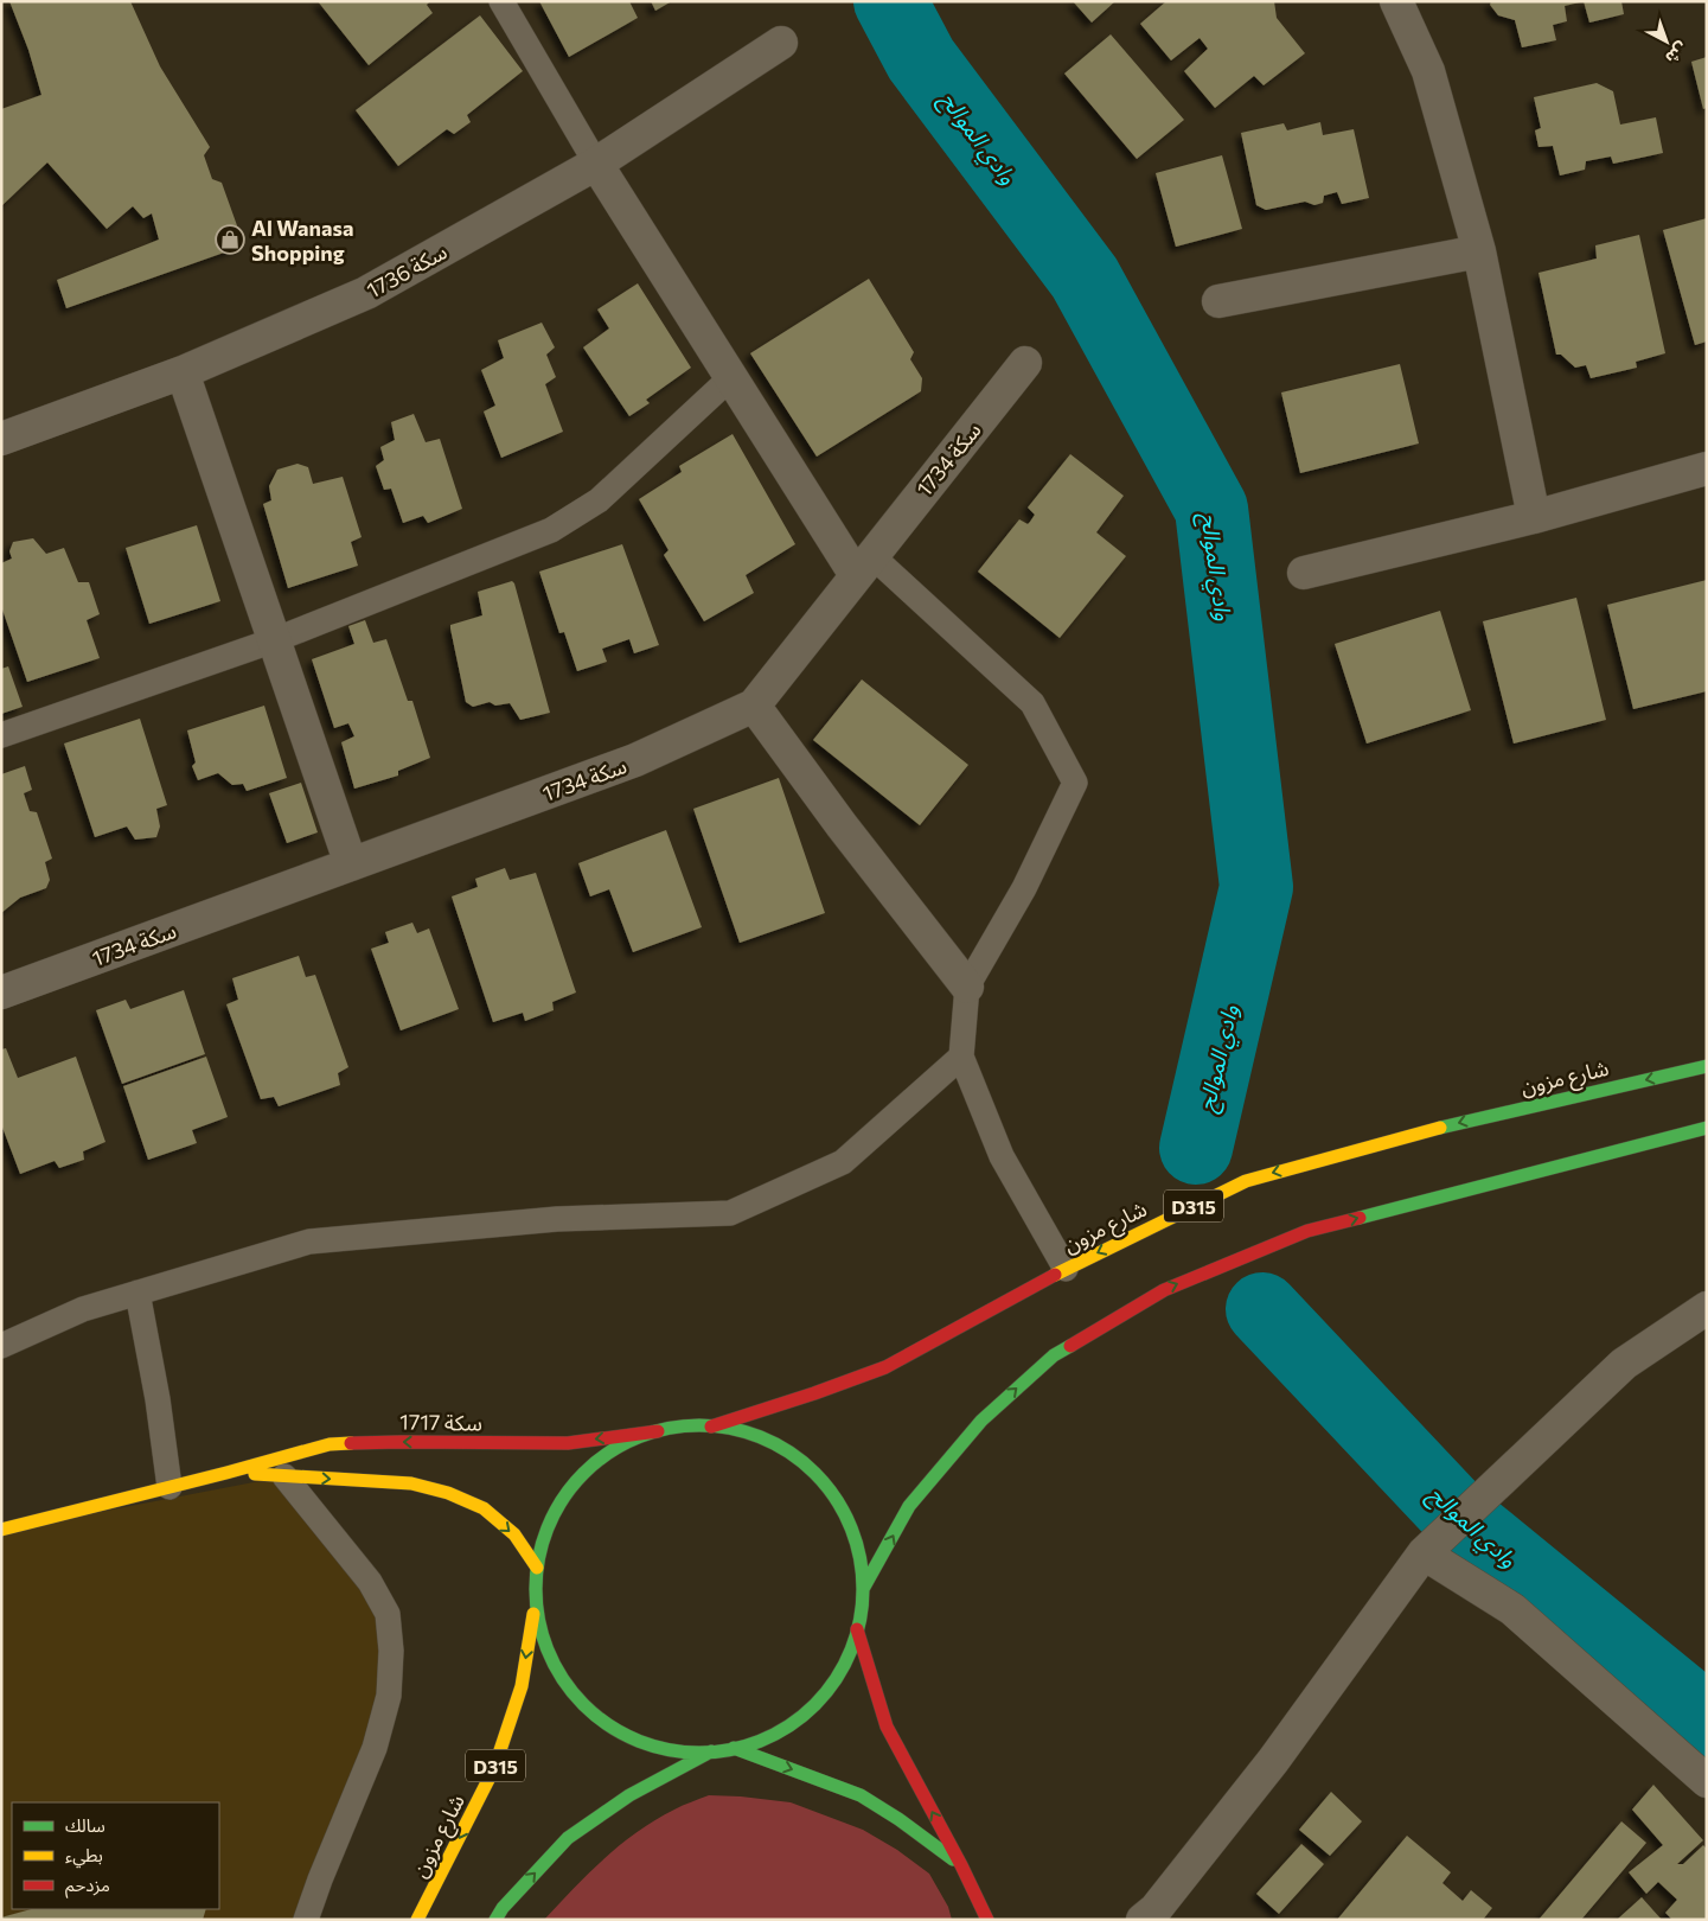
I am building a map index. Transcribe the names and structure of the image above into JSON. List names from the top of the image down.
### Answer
{
  "streets": {
    "main road": ["شارع مزون", "D315", "سكة 1717"],
    "street": ["سكة 1736", "سكة 1734"]
  },
  "crossings": [
    ["شارع مزون", "D315"],
    ["D315", "سكة 1717"]
  ],
  "water": ["وادي الموالح"],
  "places": {
    "shop": ["Al Wanasa Shopping"]
  },
  "legend": ["سالك", "بطيء", "مزدحم"],
  "north": "bottom right"
}
